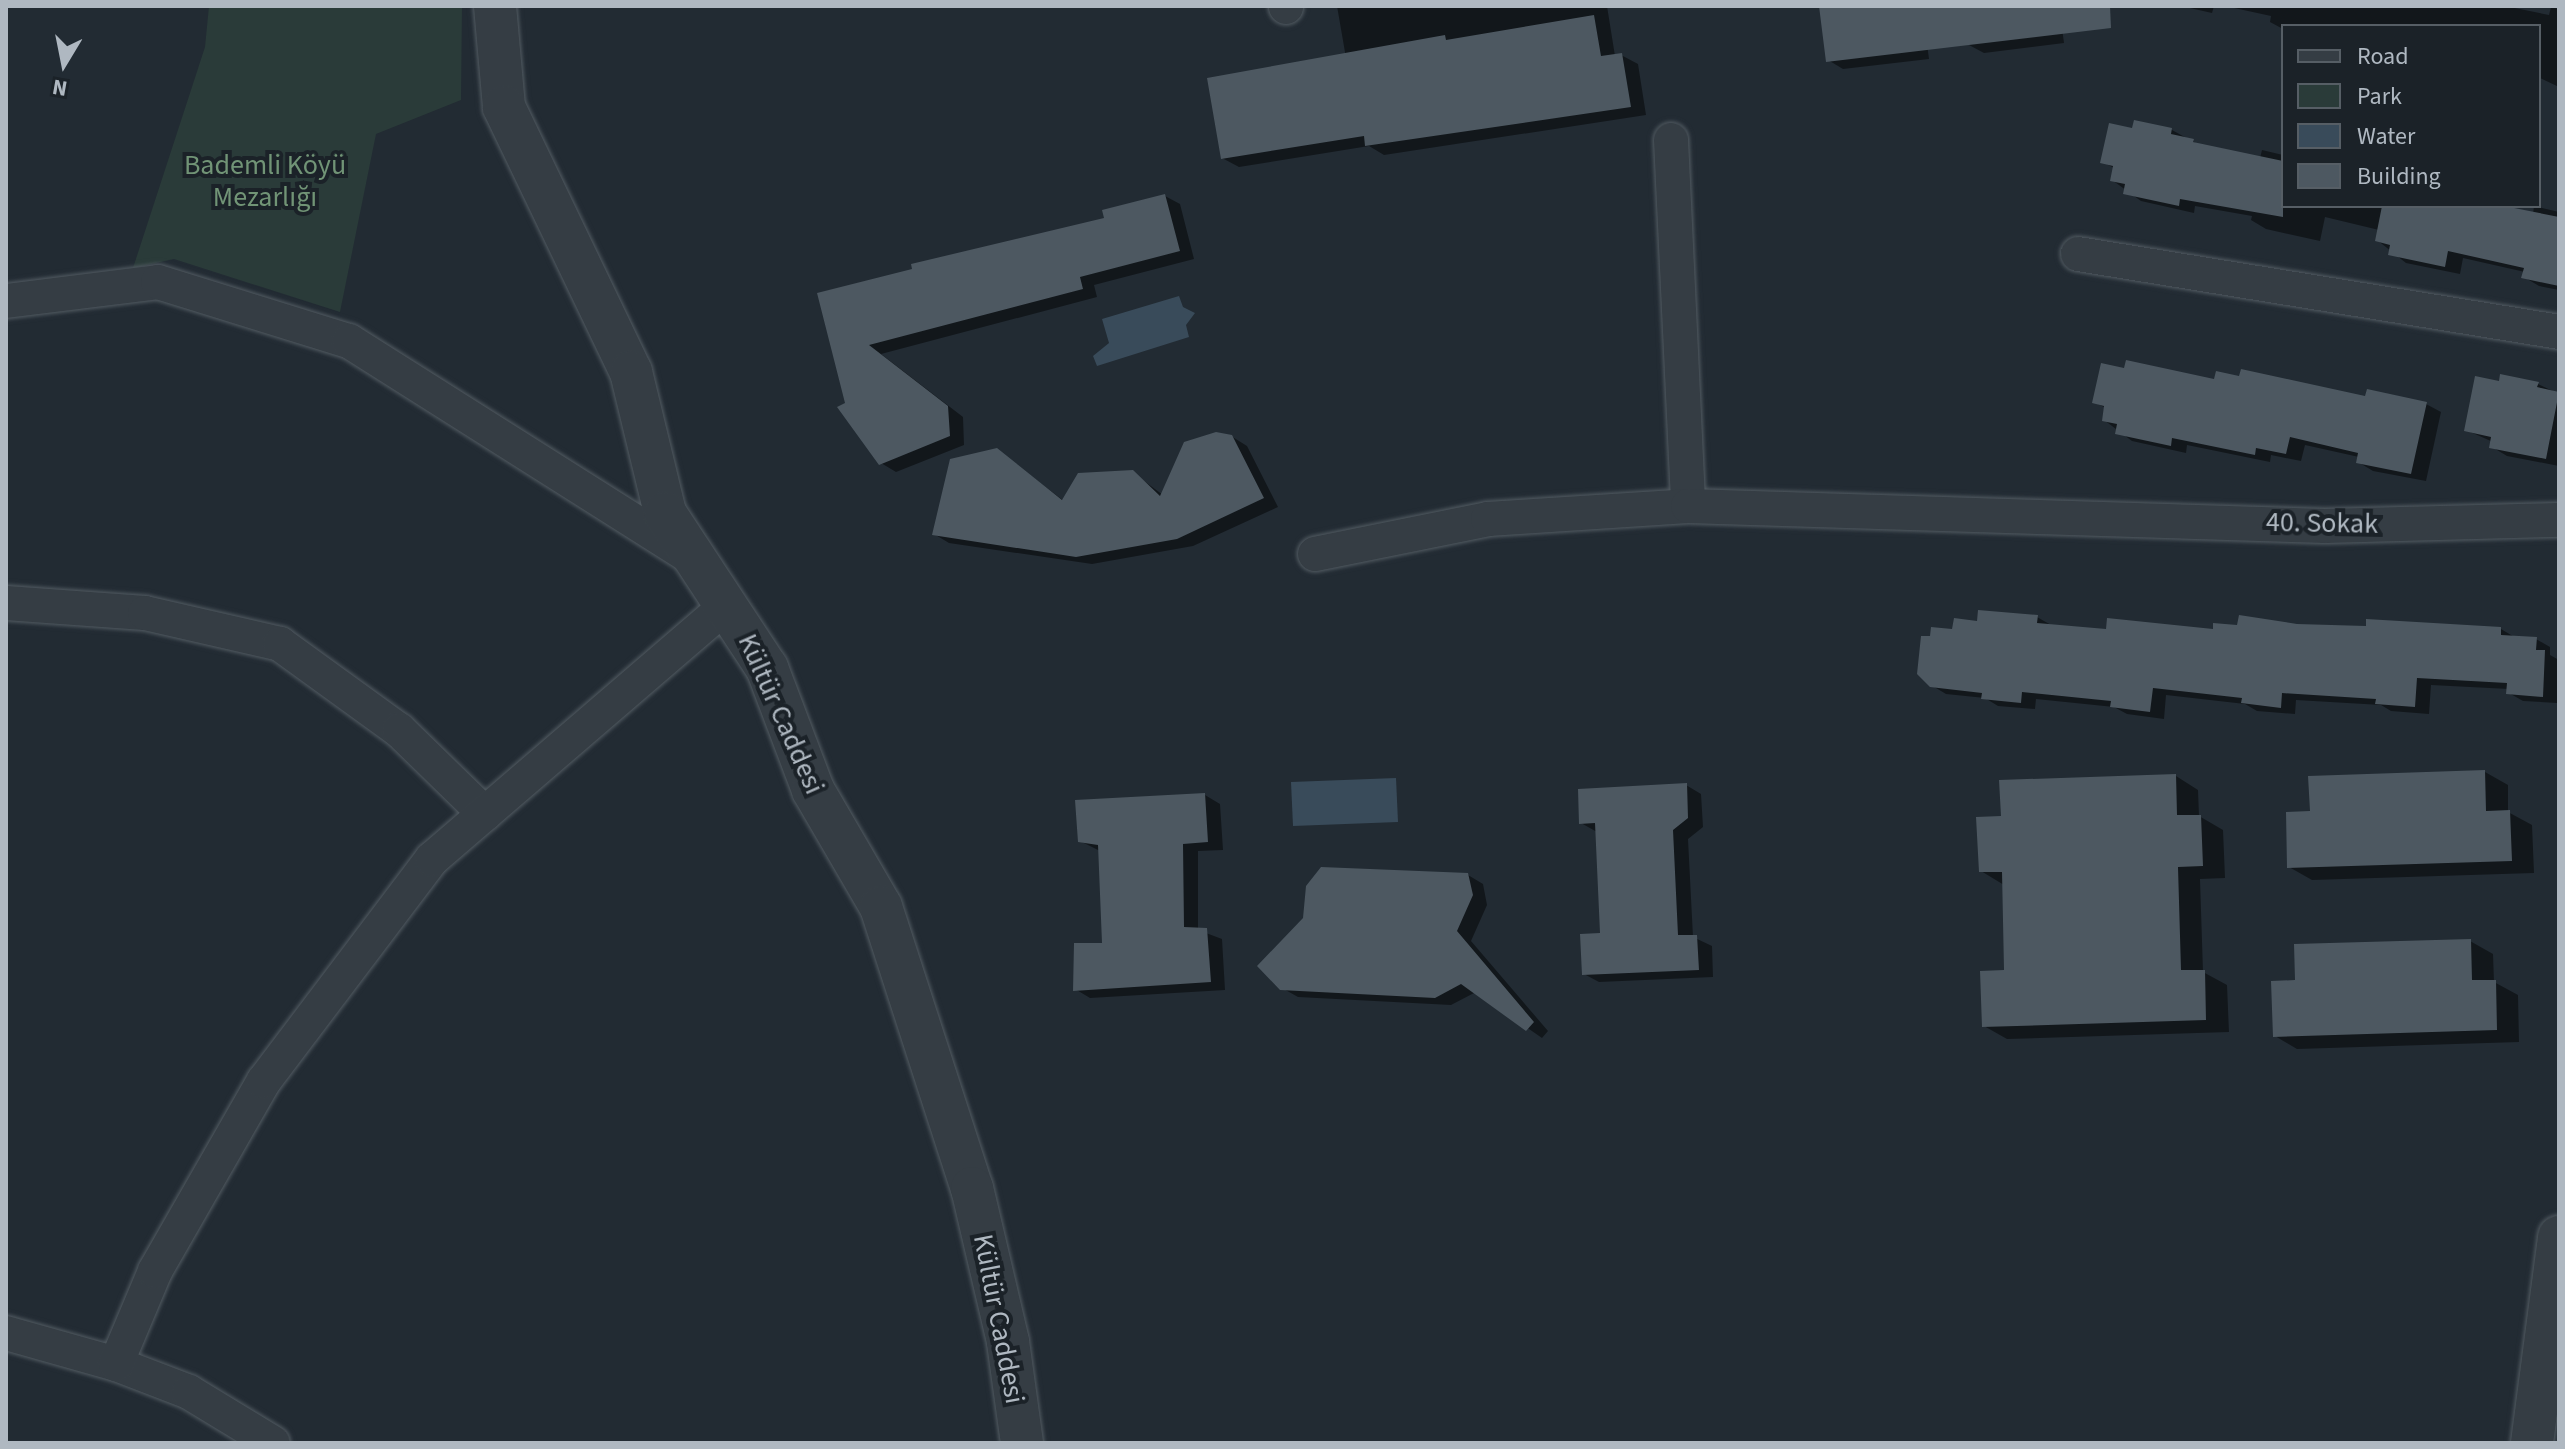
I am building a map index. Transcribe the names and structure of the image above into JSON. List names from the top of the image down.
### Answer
{
  "streets": {
    "street": ["40. Sokak", "Kültür Caddesi"]
  },
  "parks": ["Bademli Köyü Mezarlığı"],
  "legend": [
    "Road",
    "Park",
    "Water",
    "Building"
  ],
  "north": "bottom"
}
